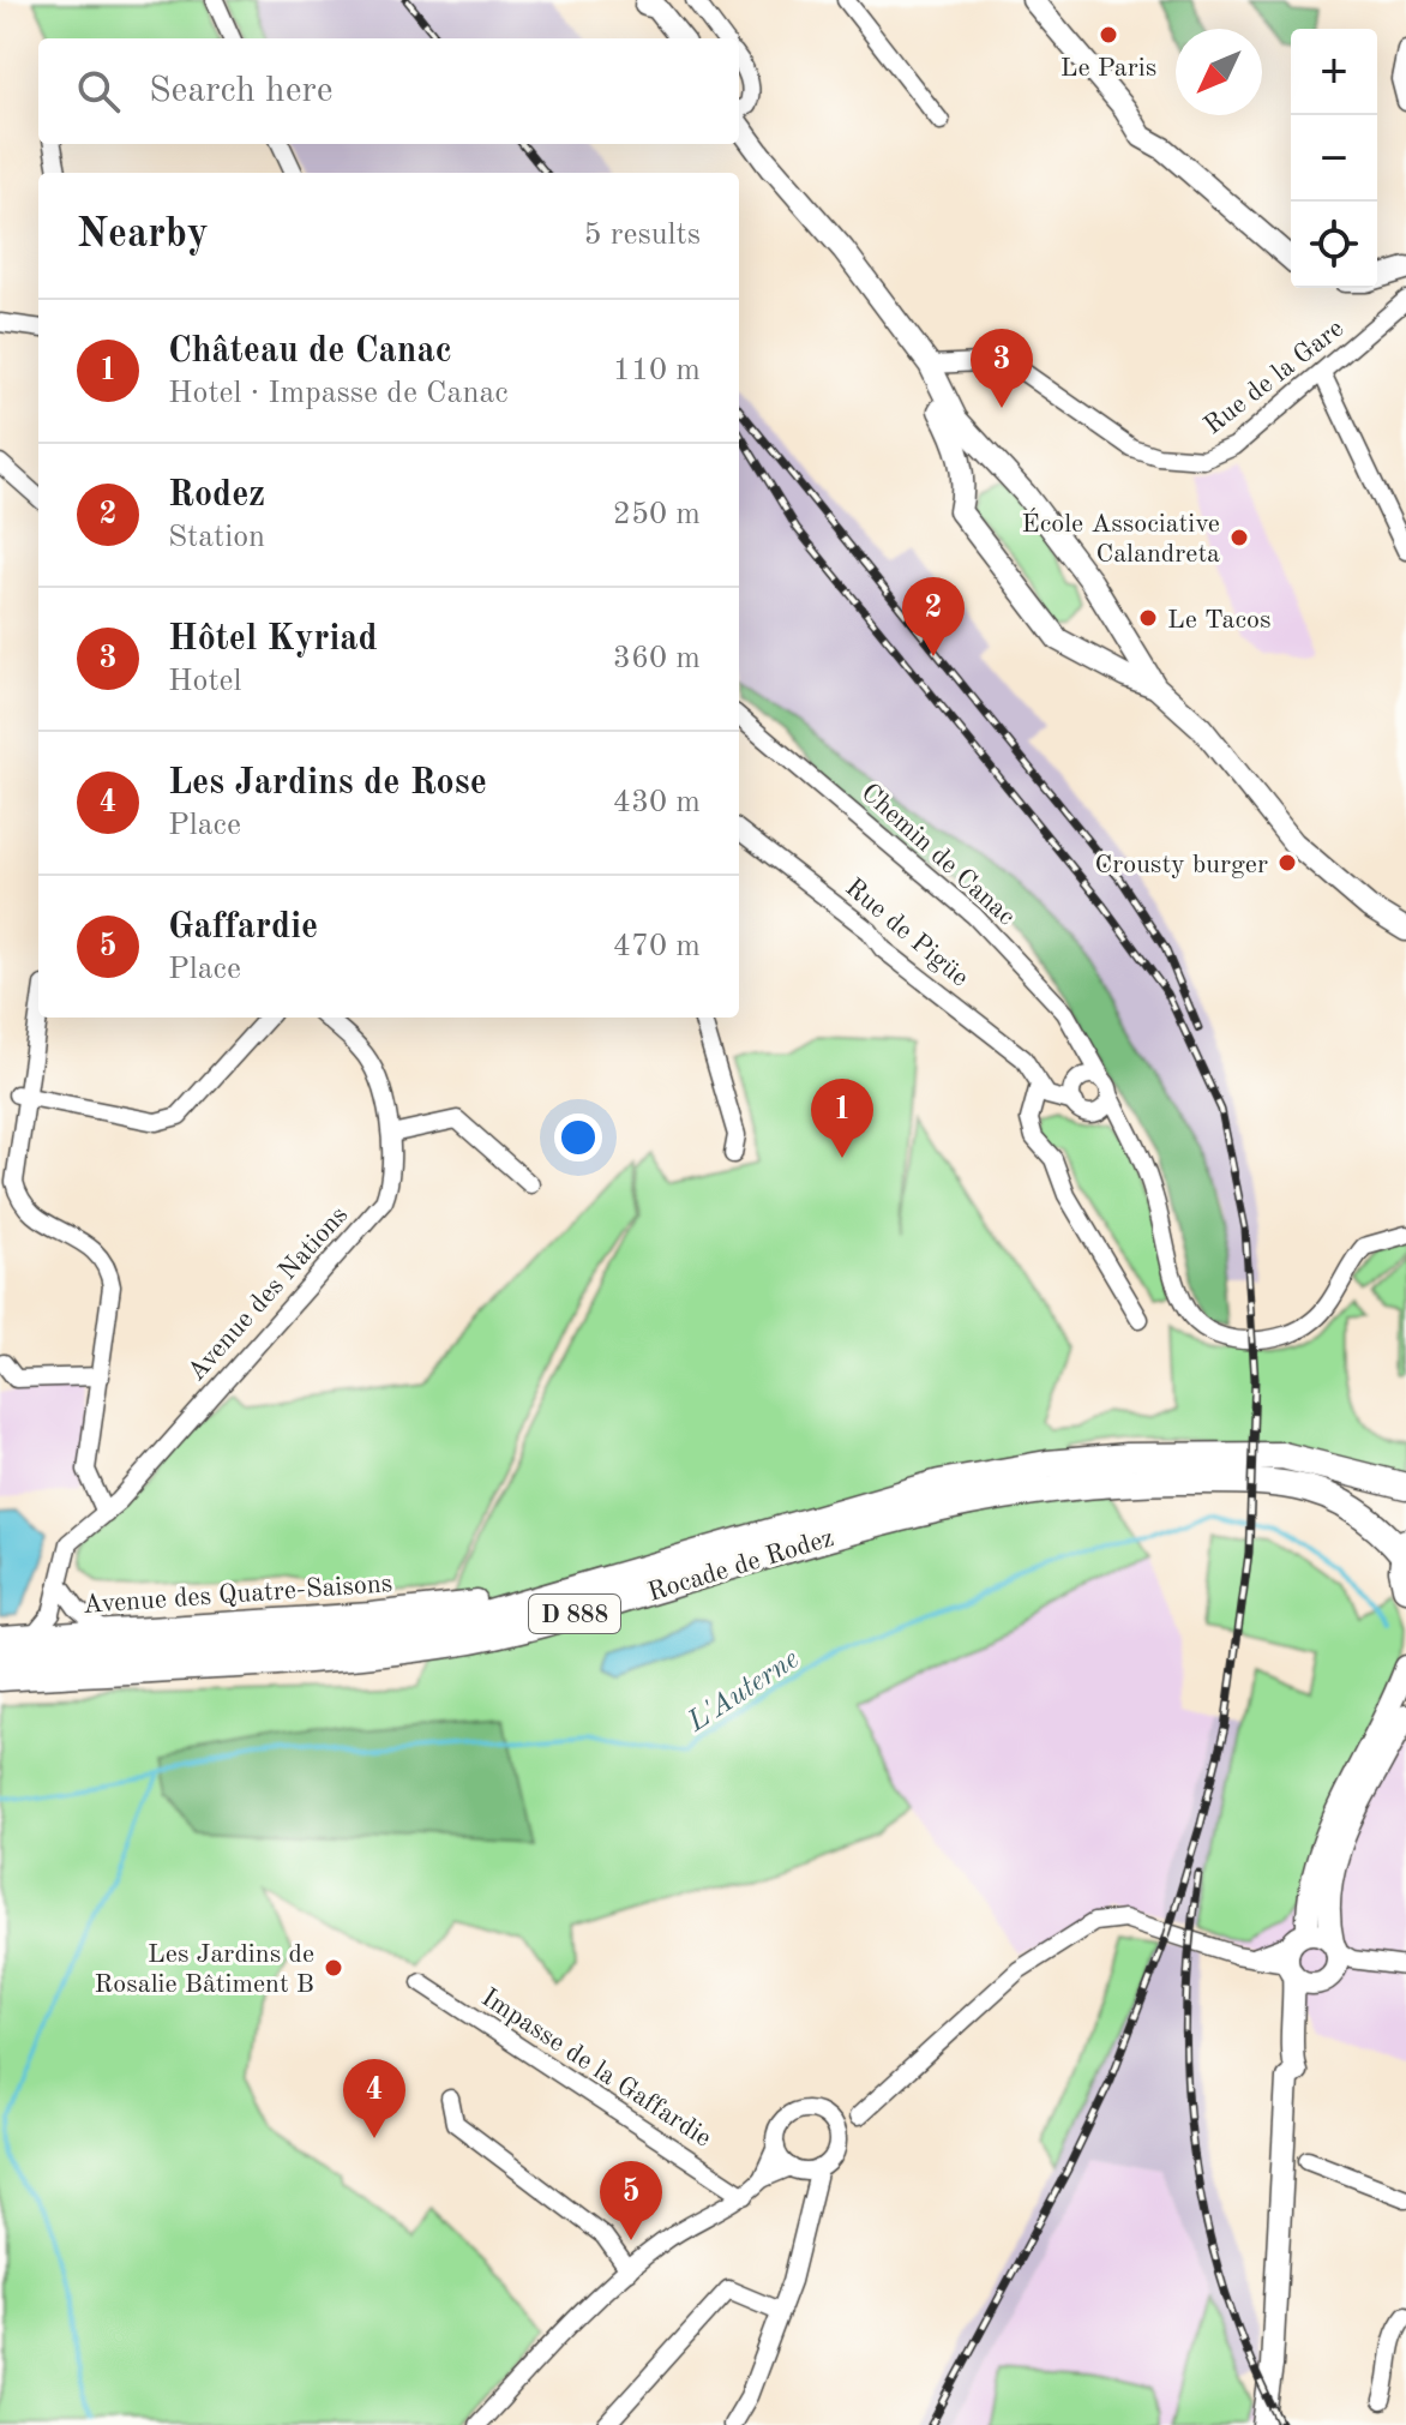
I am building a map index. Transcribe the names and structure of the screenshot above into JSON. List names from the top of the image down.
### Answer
{
  "streets": {
    "main road": ["Rocade de Rodez", "D 888"],
    "street": [
      "Rue de la Gare",
      "Chemin de Canac",
      "Rue de Pigüe",
      "Avenue des Nations",
      "Avenue des Quatre-Saisons",
      "Impasse de la Gaffardie"
    ]
  },
  "crossings": [
    ["Avenue des Nations", "Avenue des Quatre-Saisons"]
  ],
  "water": ["L'Auterne"],
  "places": [
    "Le Paris",
    "École Associative Calandreta",
    "Le Tacos",
    "Crousty burger",
    "Les Jardins de Rosalie Bâtiment B"
  ],
  "north": "bottom left",
  "page": {
    "map_buttons": ["+", "−"],
    "search": "Search here",
    "heading": ["Nearby", "5 results"],
    "list": [
      {
        "mark": "1",
        "name": "Château de Canac",
        "note": "Hotel · Impasse de Canac",
        "value": "110 m"
      },
      {
        "mark": "2",
        "name": "Rodez",
        "note": "Station",
        "value": "250 m"
      },
      {
        "mark": "3",
        "name": "Hôtel Kyriad",
        "note": "Hotel",
        "value": "360 m"
      },
      {
        "mark": "4",
        "name": "Les Jardins de Rose",
        "note": "Place",
        "value": "430 m"
      },
      {
        "mark": "5",
        "name": "Gaffardie",
        "note": "Place",
        "value": "470 m"
      }
    ],
    "pins": [
      "3",
      "2",
      "1",
      "4",
      "5"
    ]
  }
}
